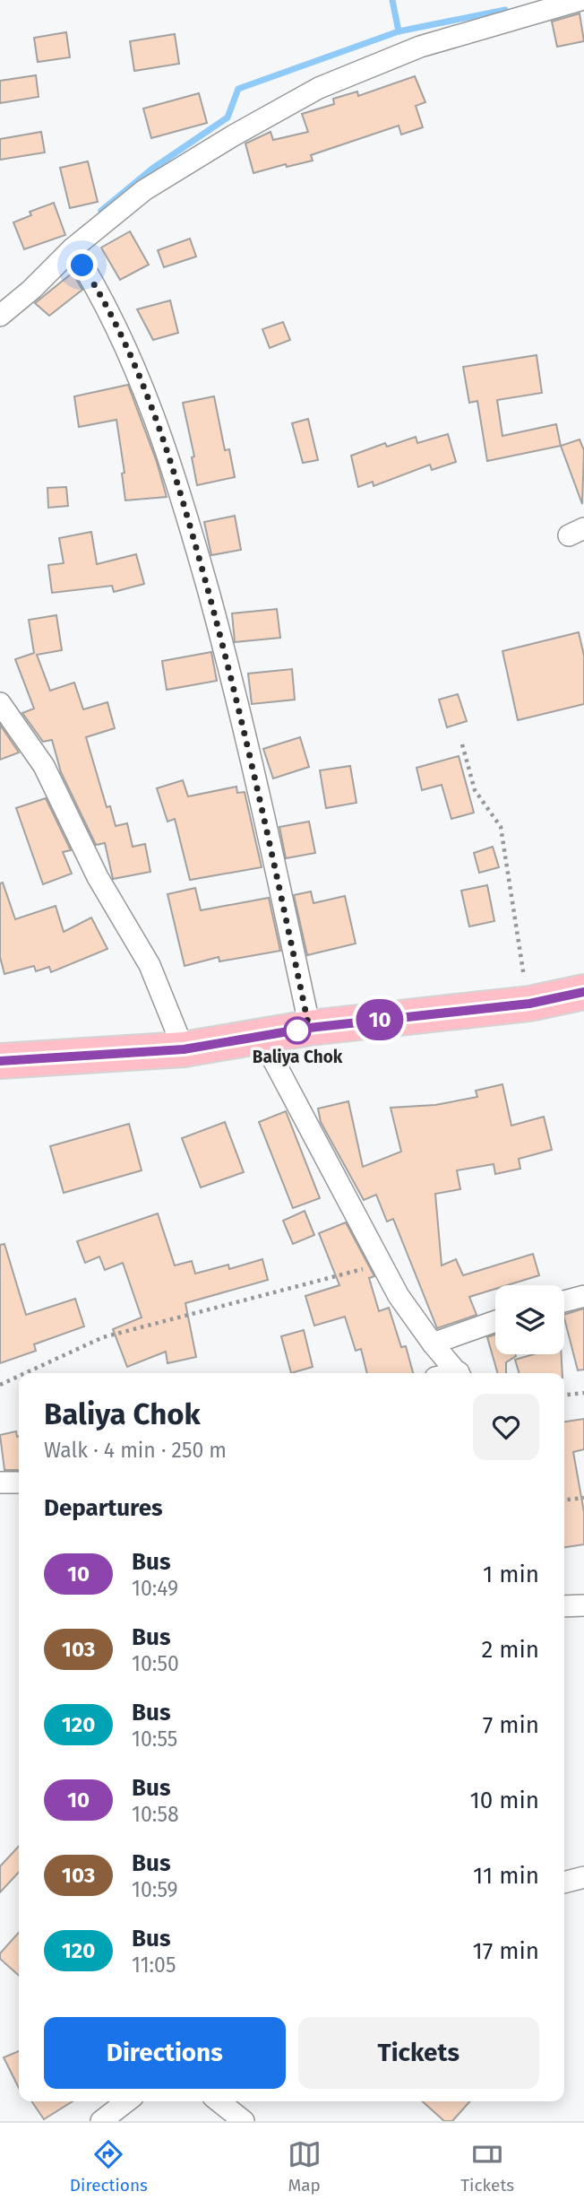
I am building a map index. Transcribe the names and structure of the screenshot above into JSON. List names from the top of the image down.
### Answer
{
  "places": ["Baliya Chok"],
  "lines": ["bus line 10"],
  "page": {
    "on_map": "10",
    "heading": [
      ["Baliya Chok", "Walk · 4 min · 250 m"],
      "Departures"
    ],
    "list": [
      {
        "mark": "10",
        "name": "Bus",
        "note": "10:49",
        "value": "1 min"
      },
      {
        "mark": "103",
        "name": "Bus",
        "note": "10:50",
        "value": "2 min"
      },
      {
        "mark": "120",
        "name": "Bus",
        "note": "10:55",
        "value": "7 min"
      },
      {
        "mark": "10",
        "name": "Bus",
        "note": "10:58",
        "value": "10 min"
      },
      {
        "mark": "103",
        "name": "Bus",
        "note": "10:59",
        "value": "11 min"
      },
      {
        "mark": "120",
        "name": "Bus",
        "note": "11:05",
        "value": "17 min"
      }
    ],
    "buttons": ["Directions", "Tickets"],
    "tabs": ["Directions", "Map", "Tickets"]
  }
}
